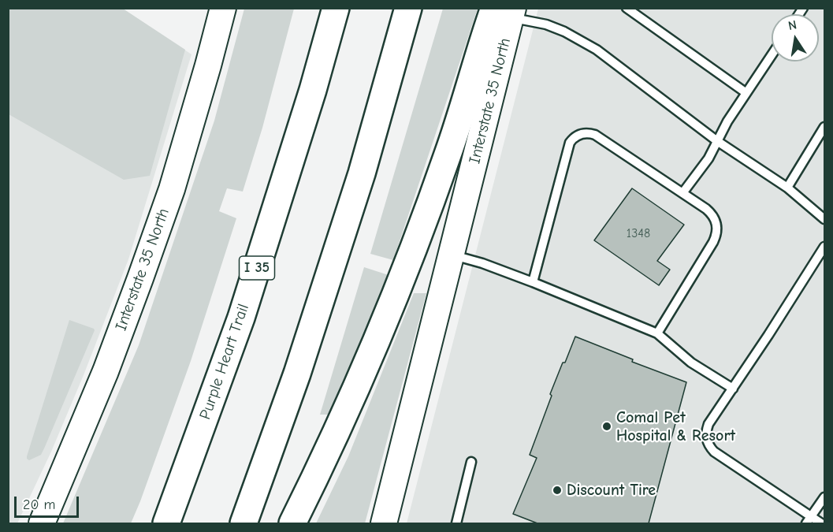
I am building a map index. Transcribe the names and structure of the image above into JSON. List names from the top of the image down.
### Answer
{
  "streets": {
    "highway": ["I 35", "Purple Heart Trail"],
    "main road": ["Interstate 35 North"]
  },
  "places": ["Comal Pet Hospital & Resort", "Discount Tire"],
  "house_numbers": ["1348"],
  "scale_bar": "20 m",
  "north": "top"
}
